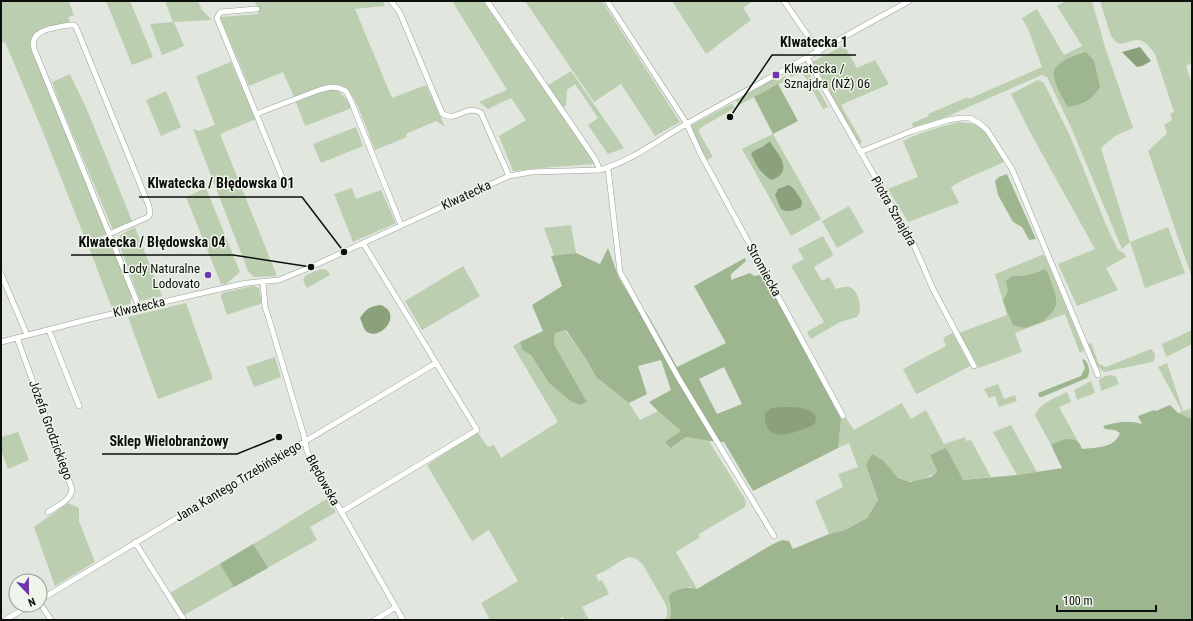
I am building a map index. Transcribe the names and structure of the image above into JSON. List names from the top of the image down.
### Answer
{
  "streets": {
    "street": [
      "Klwatecka",
      "Piotra Sznajdra",
      "Stromiecka",
      "Józefa Grodzickiego",
      "Błędowska",
      "Jana Kantego Trzebińskiego"
    ]
  },
  "crossings": [
    ["Klwatecka", "Piotra Sznajdra"],
    ["Klwatecka", "Stromiecka"],
    ["Klwatecka", "Józefa Grodzickiego"],
    ["Klwatecka", "Błędowska"],
    ["Błędowska", "Jana Kantego Trzebińskiego"]
  ],
  "places": {
    "transit": ["Klwatecka / Sznajdra (NŻ) 06"],
    "other": [
      "Klwatecka 1",
      "Klwatecka / Błędowska 01",
      "Klwatecka / Błędowska 04",
      "Lody Naturalne Lodovato",
      "Sklep Wielobranżowy"
    ]
  },
  "scale_bar": "100 m",
  "north": "bottom"
}
